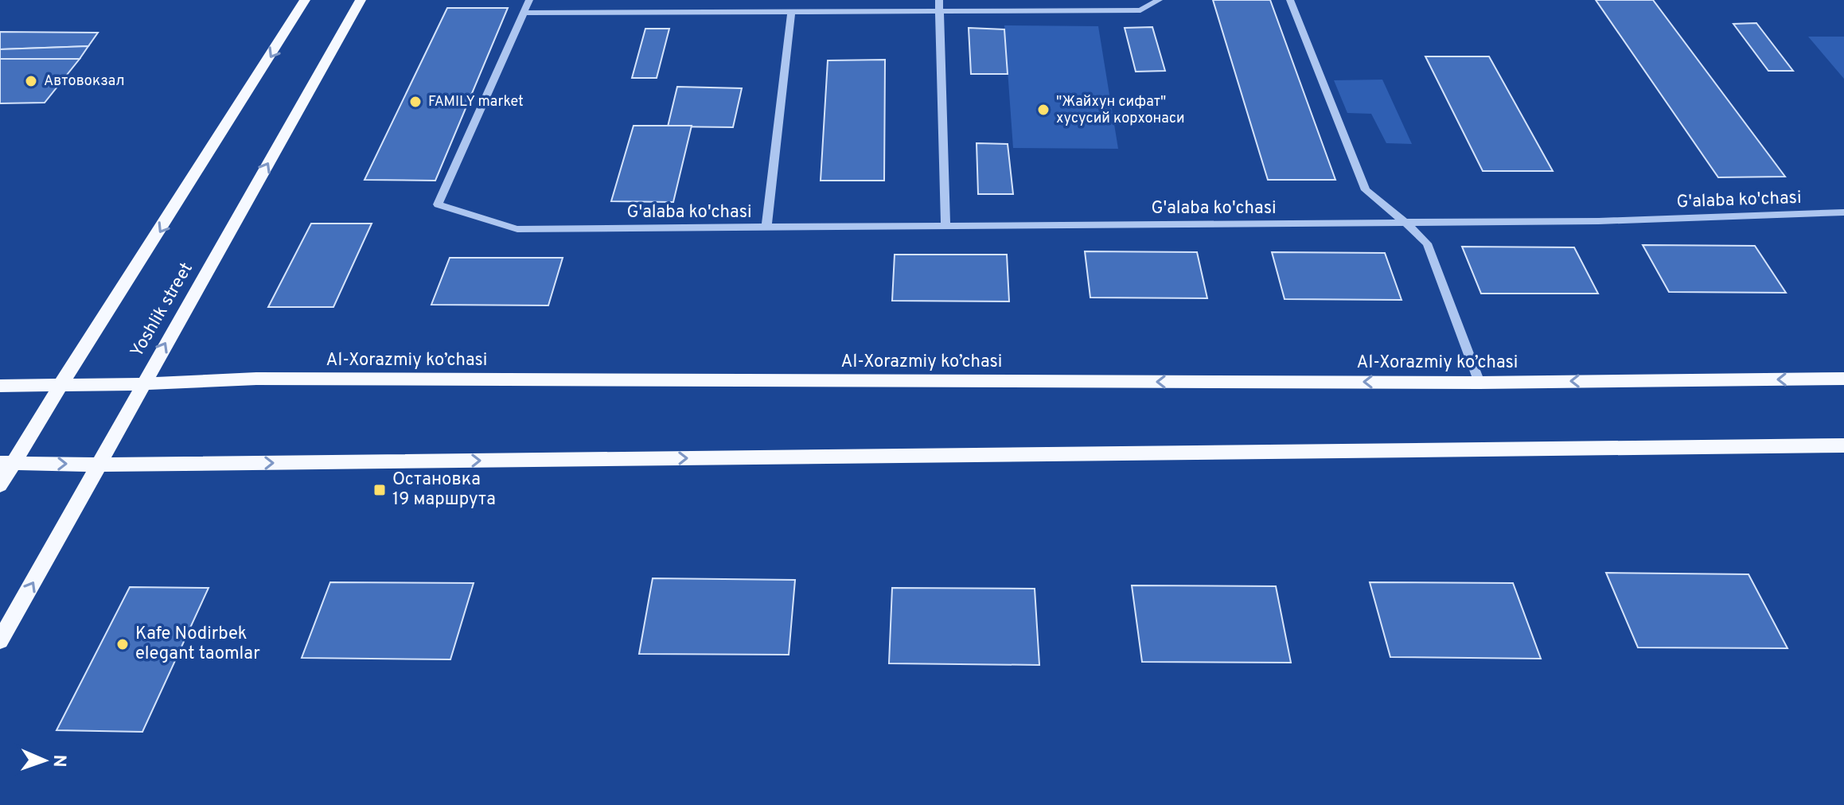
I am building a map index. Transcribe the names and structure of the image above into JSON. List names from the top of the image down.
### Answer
{
  "streets": {
    "main road": ["Yoshlik street", "Al-Xorazmiy ko’chasi"],
    "street": ["G'alaba ko'chasi"]
  },
  "crossings": [
    ["Yoshlik street", "Al-Xorazmiy ko’chasi"]
  ],
  "places": {
    "other": [
      "Автовокзал",
      "FAMILY market",
      "\"Жайхун сифат\" хусусий корхонаси",
      "Kafe Nodirbek elegant taomlar"
    ],
    "transit": ["Остановка 19 маршрута"]
  },
  "north": "right"
}
